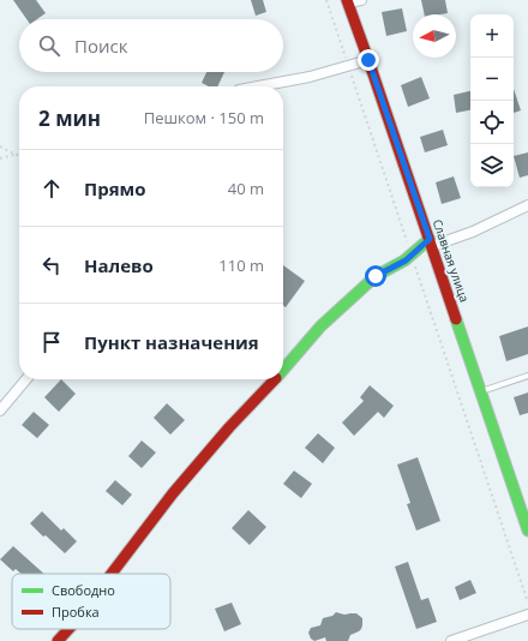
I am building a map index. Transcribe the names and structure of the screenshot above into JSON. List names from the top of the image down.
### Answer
{
  "streets": {
    "street": ["Славная улица"]
  },
  "legend": ["Свободно", "Пробка"],
  "north": "left",
  "page": {
    "map_buttons": ["+", "−"],
    "search": "Поиск",
    "heading": ["2 мин", "Пешком · 150 m"],
    "list": [
      ["Прямо", "40 m"],
      ["Налево", "110 m"],
      "Пункт назначения"
    ]
  }
}
